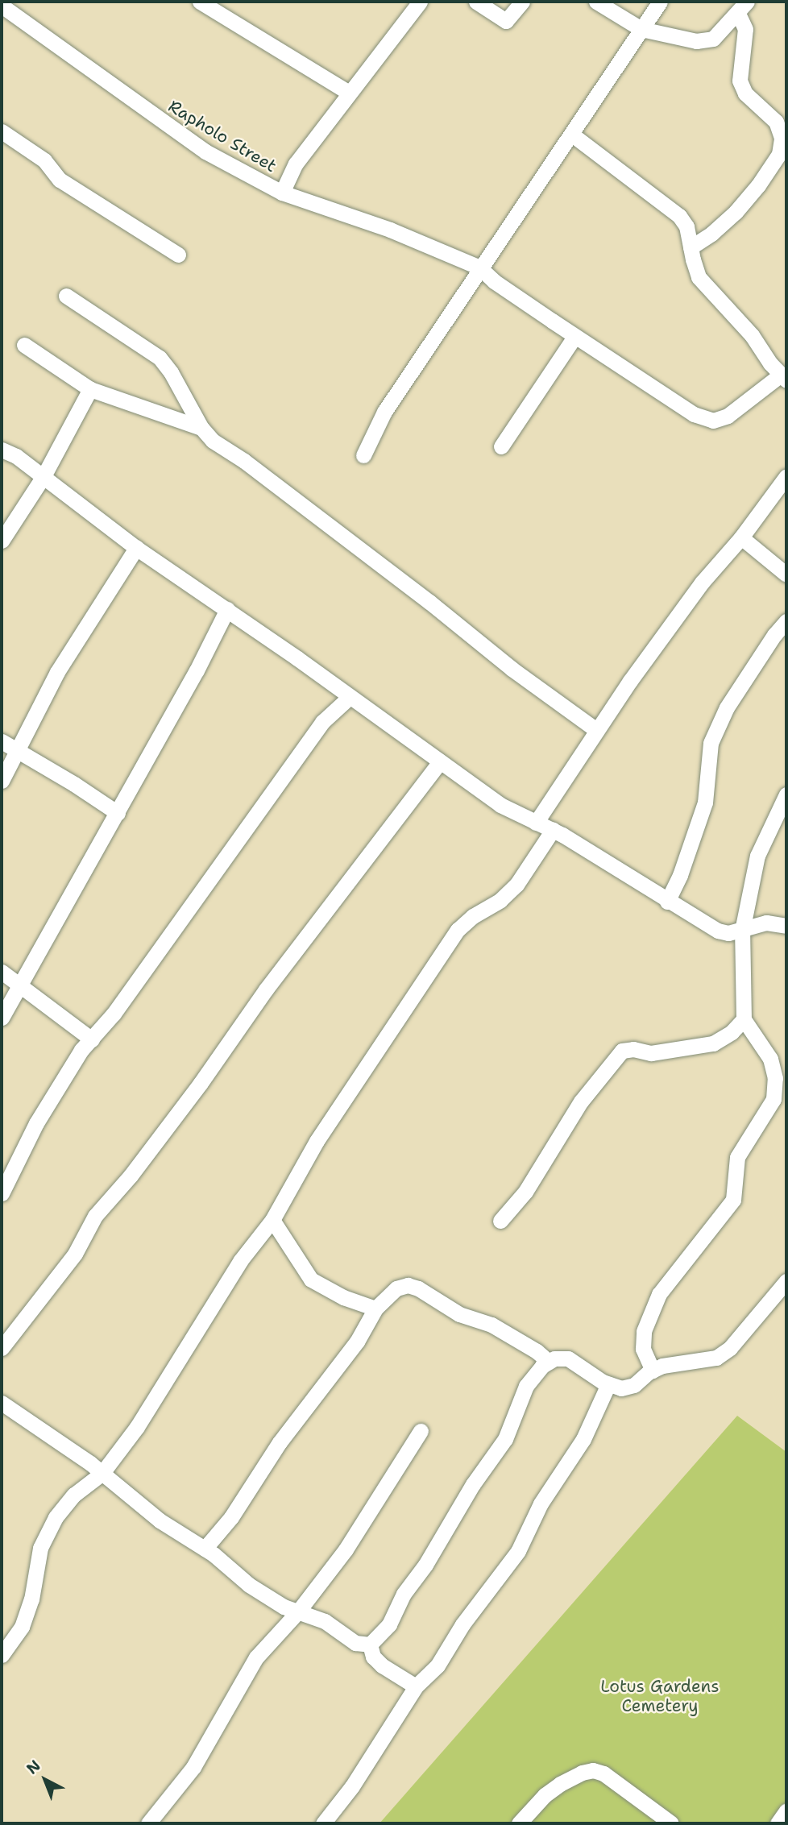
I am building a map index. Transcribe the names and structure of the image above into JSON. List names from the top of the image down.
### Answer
{
  "streets": {
    "street": ["Rapholo Street"]
  },
  "parks": ["Lotus Gardens Cemetery"],
  "north": "top left"
}
